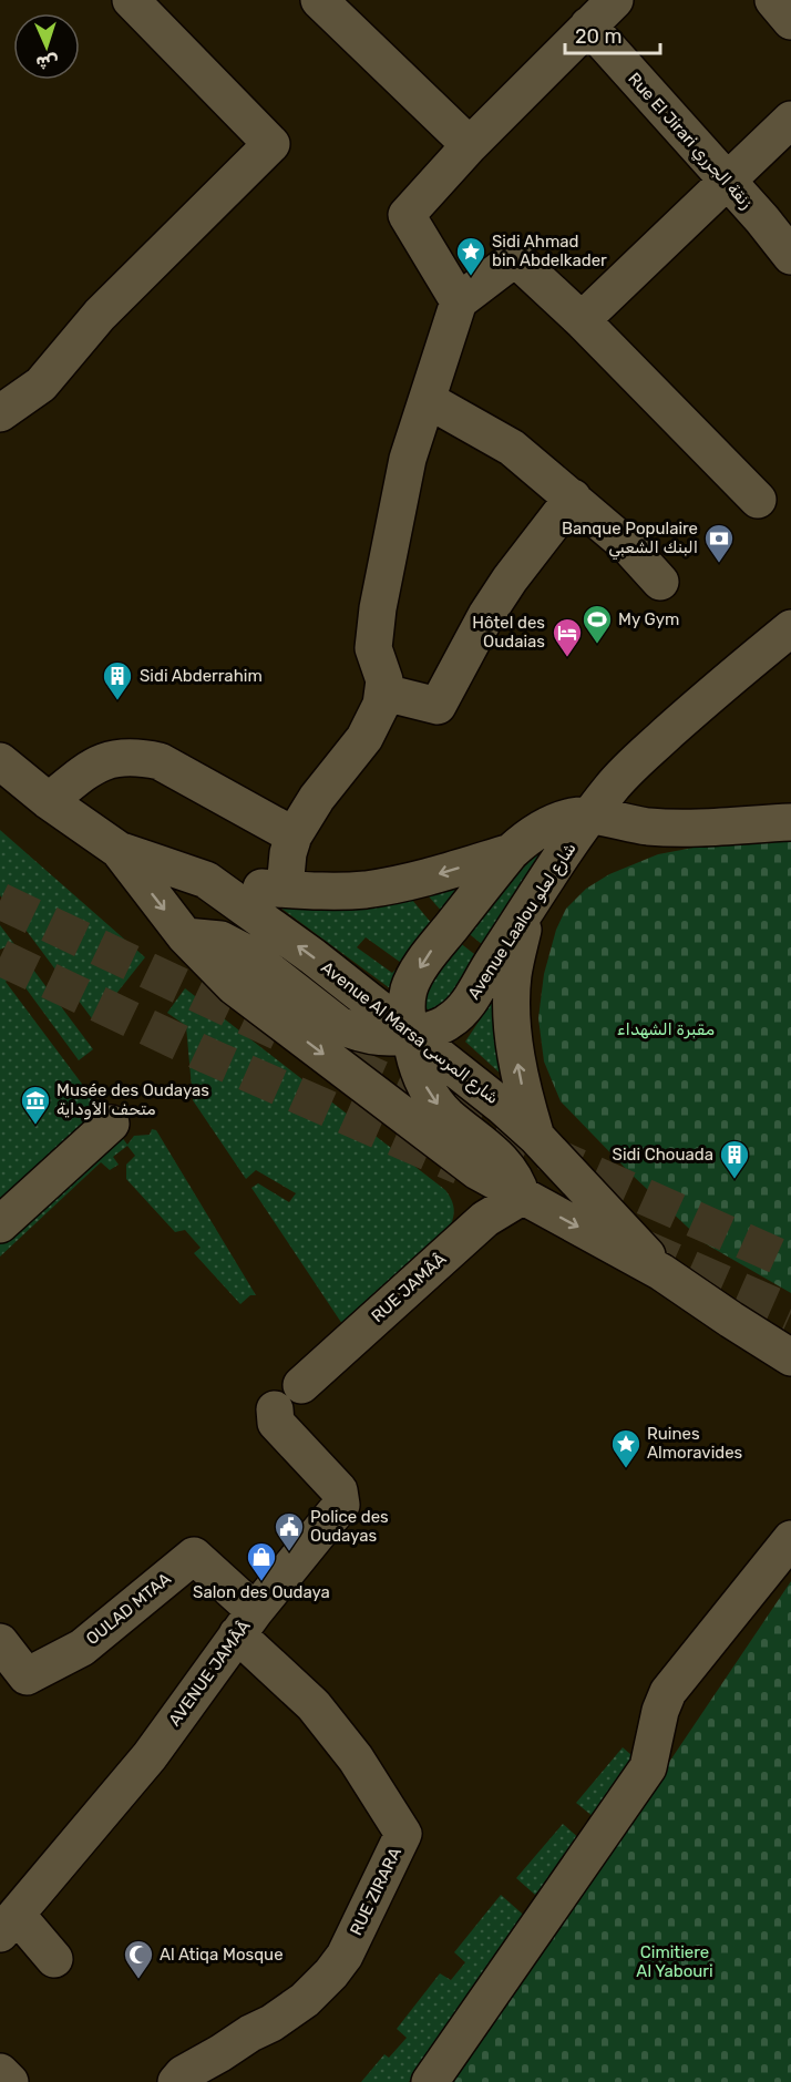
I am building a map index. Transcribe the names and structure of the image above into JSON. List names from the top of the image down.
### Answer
{
  "streets": {
    "street": [
      "Rue El Jirari زنقة الجرري",
      "Avenue Laalou شارع لعلو",
      "Avenue Al Marsa شارع المرسى",
      "RUE JAMÂÂ",
      "OULAD MTAA",
      "AVENUE JAMÂÂ",
      "RUE ZIRARA"
    ]
  },
  "crossings": [
    ["Avenue Laalou شارع لعلو", "Avenue Al Marsa شارع المرسى"],
    ["Avenue Laalou شارع لعلو", "RUE JAMÂÂ"],
    ["Avenue Al Marsa شارع المرسى", "RUE JAMÂÂ"],
    ["OULAD MTAA", "AVENUE JAMÂÂ"],
    ["OULAD MTAA", "RUE ZIRARA"],
    ["AVENUE JAMÂÂ", "RUE ZIRARA"]
  ],
  "parks": ["مقبرة الشهداء", "Cimitiere Al Yabouri"],
  "places": {
    "place": ["Sidi Ahmad bin Abdelkader", "Ruines Almoravides"],
    "bank": ["Banque Populaire البنك الشعبي"],
    "sports": ["My Gym"],
    "hotel": ["Hôtel des Oudaias"],
    "building": ["Sidi Abderrahim", "Sidi Chouada"],
    "museum": ["Musée des Oudayas متحف الأوداية"],
    "public building": ["Police des Oudayas"],
    "shop": ["Salon des Oudaya"],
    "mosque": ["Al Atiqa Mosque"]
  },
  "scale_bar": "20 m",
  "north": "bottom"
}
